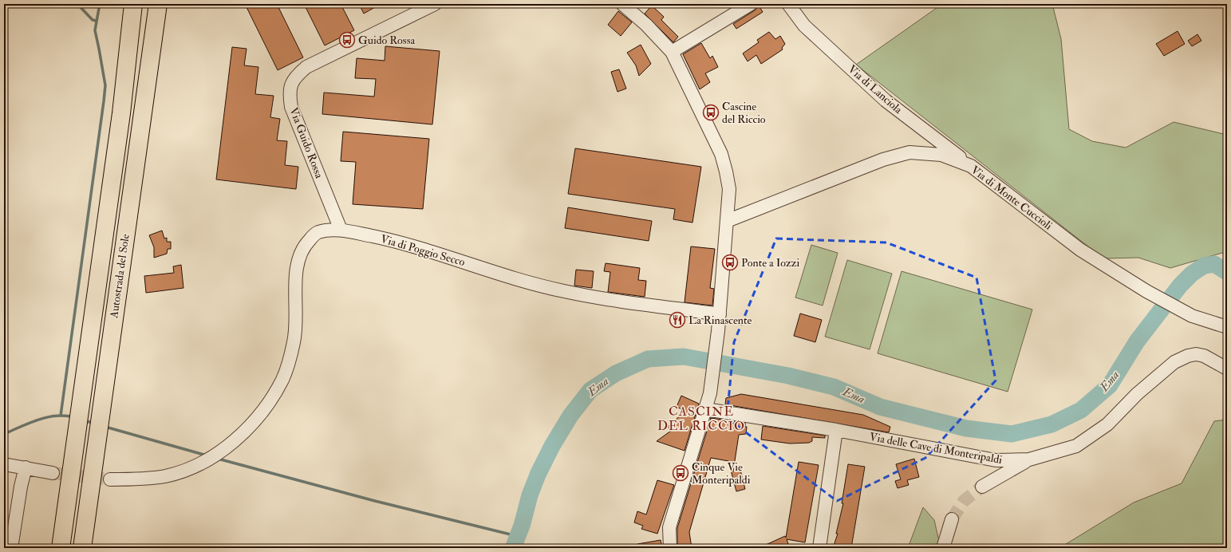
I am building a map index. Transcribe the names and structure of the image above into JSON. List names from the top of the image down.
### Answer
{
  "streets": {
    "highway": ["Autostrada del Sole"],
    "street": [
      "Via di Lanciola",
      "Via Guido Rossa",
      "Via di Monte Cuccioli",
      "Via di Poggio Secco",
      "Via delle Cave di Monteripaldi"
    ]
  },
  "crossings": [
    ["Via di Lanciola", "Via di Monte Cuccioli"],
    ["Via Guido Rossa", "Via di Poggio Secco"]
  ],
  "districts": ["CASCINE DEL RICCIO"],
  "water": ["Ema"],
  "places": {
    "bus stop": [
      "Guido Rossa",
      "Cascine del Riccio",
      "Ponte a Iozzi",
      "Cinque Vie Monteripaldi"
    ],
    "restaurant": ["La Rinascente"]
  }
}
